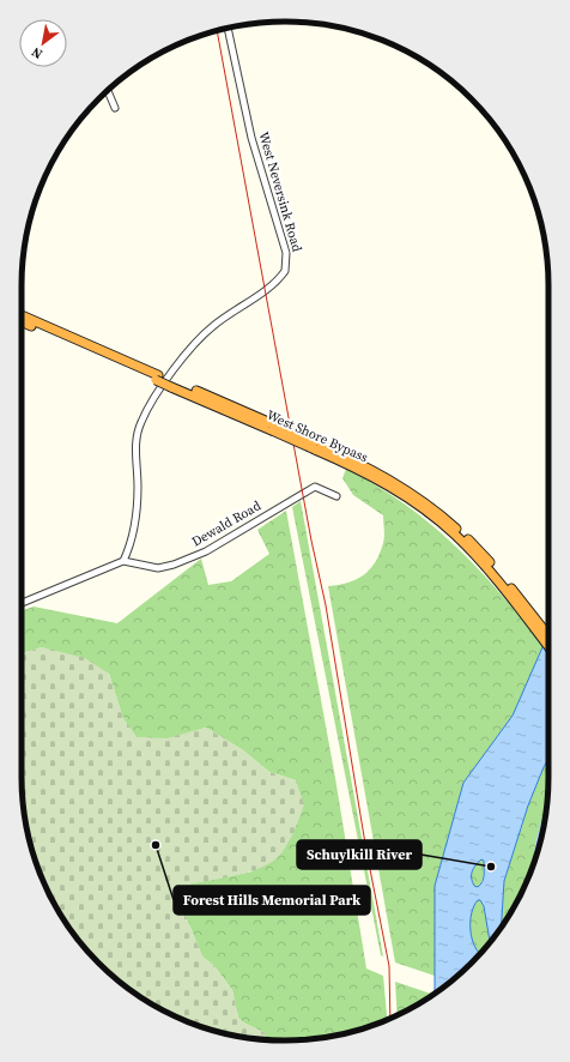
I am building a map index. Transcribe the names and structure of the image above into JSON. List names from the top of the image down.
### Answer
{
  "streets": {
    "highway": ["West Shore Bypass"],
    "street": ["West Neversink Road", "Dewald Road"]
  },
  "crossings": [
    ["West Neversink Road", "Dewald Road"]
  ],
  "places": ["Forest Hills Memorial Park", "Schuylkill River"],
  "north": "bottom left"
}
